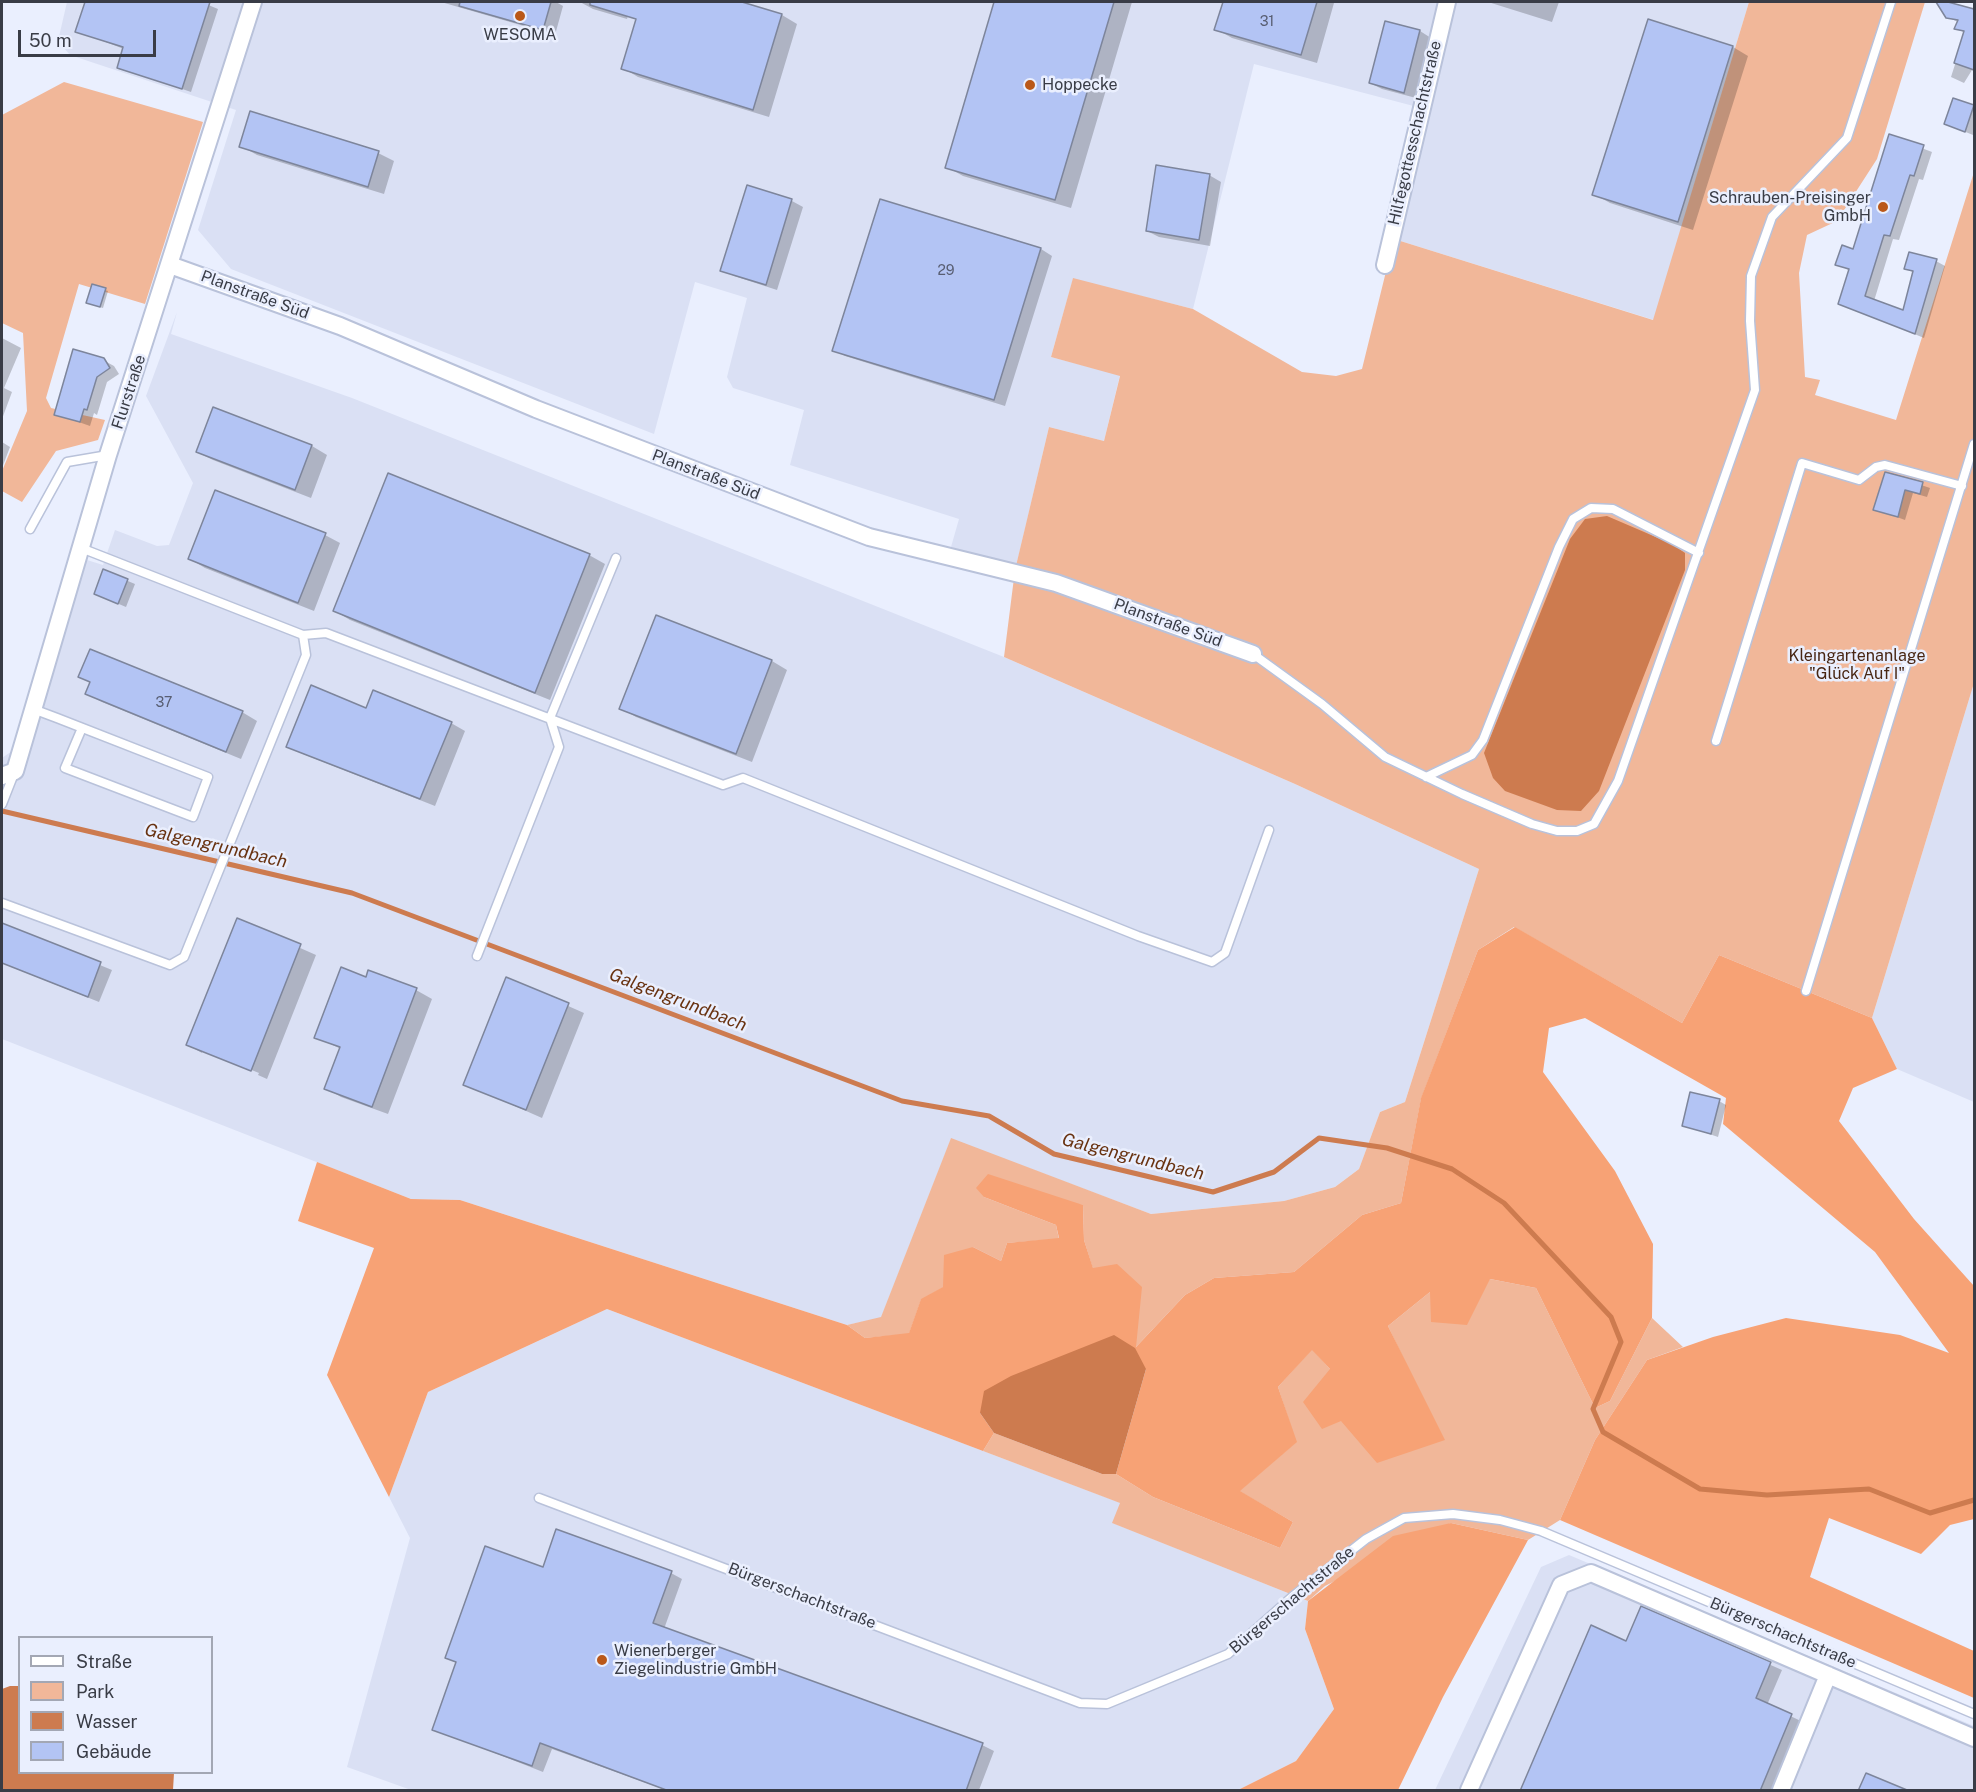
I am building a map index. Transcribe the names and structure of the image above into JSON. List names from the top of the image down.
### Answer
{
  "streets": {
    "street": [
      "Hilfegottesschachtstraße",
      "Planstraße Süd",
      "Flurstraße",
      "Bürgerschachtstraße"
    ]
  },
  "crossings": [
    ["Planstraße Süd", "Flurstraße"]
  ],
  "water": ["Galgengrundbach"],
  "parks": ["Kleingartenanlage \"Glück Auf I\""],
  "places": [
    "WESOMA",
    "Hoppecke",
    "Schrauben-Preisinger GmbH",
    "Wienerberger Ziegelindustrie GmbH"
  ],
  "house_numbers": ["31", "29", "37"],
  "legend": [
    "Straße",
    "Park",
    "Wasser",
    "Gebäude"
  ],
  "scale_bar": "50 m"
}
